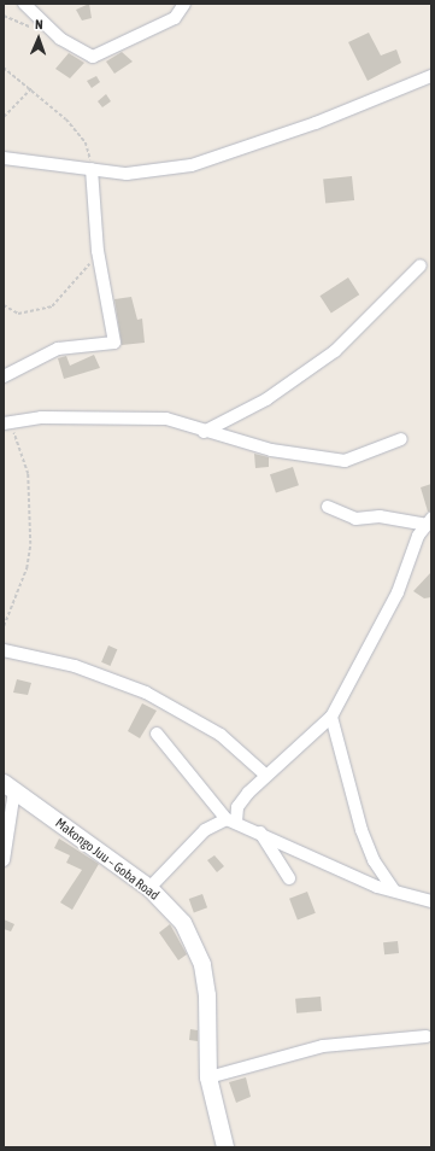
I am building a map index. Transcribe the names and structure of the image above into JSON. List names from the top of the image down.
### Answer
{
  "streets": {
    "street": ["Makongo Juu – Goba Road"]
  },
  "north": "top"
}
